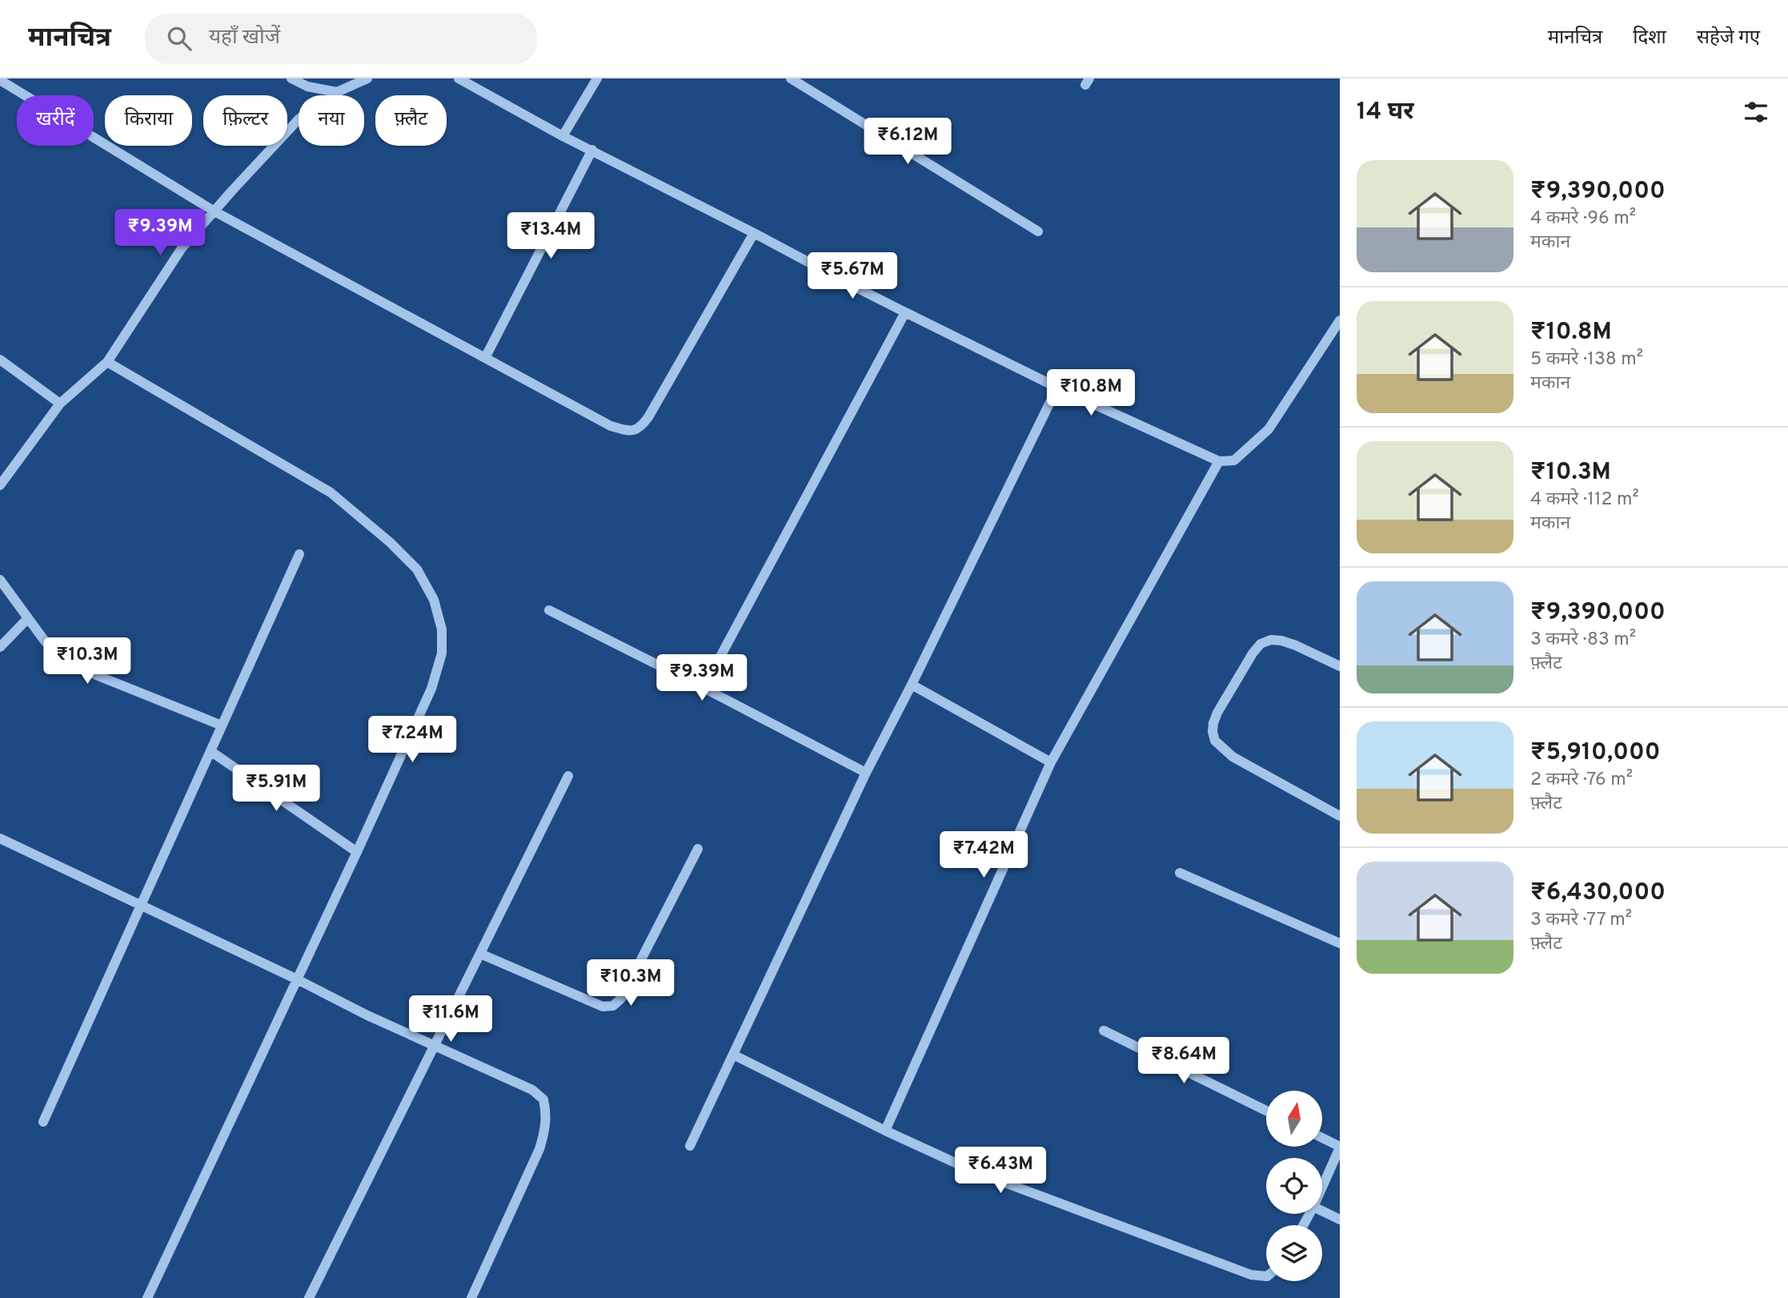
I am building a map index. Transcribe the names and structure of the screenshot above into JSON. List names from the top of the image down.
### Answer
{
  "north": "top",
  "page": {
    "header": "मानचित्र",
    "search": "यहाँ खोजें",
    "nav": ["मानचित्र", "दिशा", "सहेजे गए"],
    "heading": "14 घर",
    "chip": [
      "खरीदें",
      "किराया",
      "फ़िल्टर",
      "नया",
      "फ़्लैट"
    ],
    "price": [
      "₹6.12M",
      "₹9.39M",
      "₹13.4M",
      "₹5.67M",
      "₹10.8M",
      "₹10.3M",
      "₹9.39M",
      "₹7.24M",
      "₹5.91M",
      "₹7.42M",
      "₹10.3M",
      "₹11.6M",
      "₹8.64M",
      "₹6.43M"
    ],
    "list": [
      {
        "name": "₹9,390,000",
        "note": "4 कमरे · 96 m² · मकान"
      },
      {
        "name": "₹10.8M",
        "note": "5 कमरे · 138 m² · मकान"
      },
      {
        "name": "₹10.3M",
        "note": "4 कमरे · 112 m² · मकान"
      },
      {
        "name": "₹9,390,000",
        "note": "3 कमरे · 83 m² · फ़्लैट"
      },
      {
        "name": "₹5,910,000",
        "note": "2 कमरे · 76 m² · फ़्लैट"
      },
      {
        "name": "₹6,430,000",
        "note": "3 कमरे · 77 m² · फ़्लैट"
      }
    ]
  }
}
